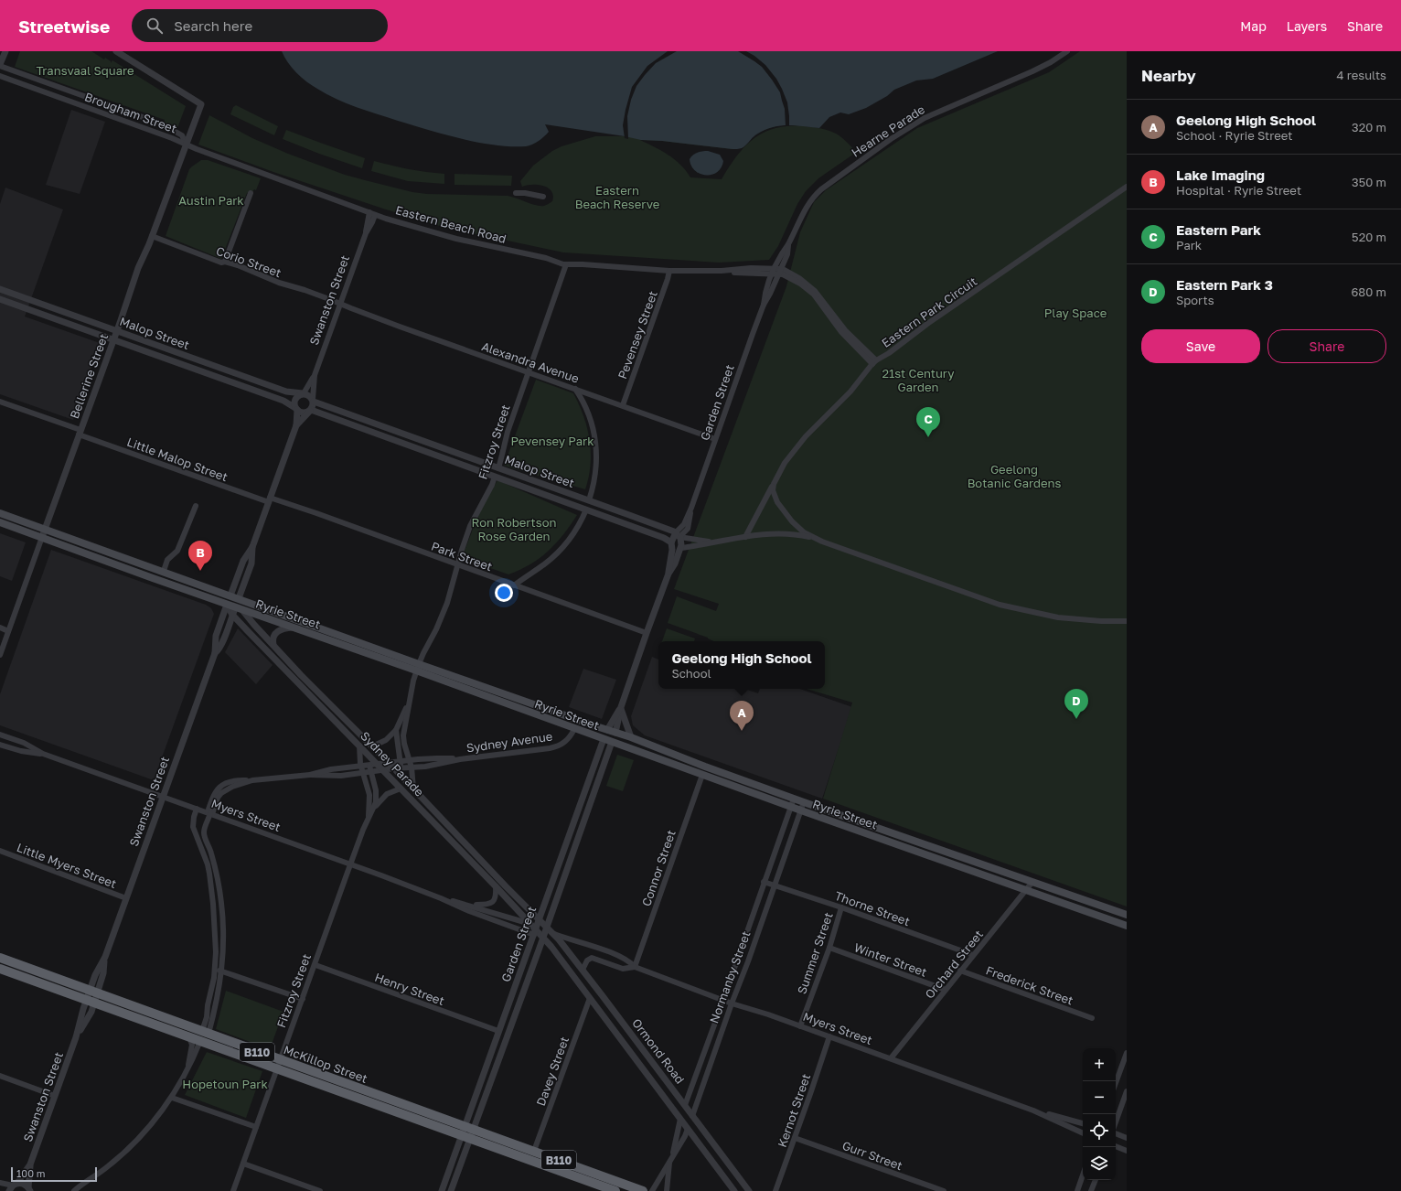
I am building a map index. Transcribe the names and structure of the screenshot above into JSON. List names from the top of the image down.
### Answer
{
  "streets": {
    "highway": ["B110", "McKillop Street"],
    "main road": ["Swanston Street", "Garden Street", "Ryrie Street"],
    "street": [
      "Brougham Street",
      "Hearne Parade",
      "Eastern Beach Road",
      "Corio Street",
      "Eastern Park Circuit",
      "Malop Street",
      "Pevensey Street",
      "Alexandra Avenue",
      "Bellerine Street",
      "Fitzroy Street",
      "Little Malop Street",
      "Park Street",
      "Sydney Avenue",
      "Sydney Parade",
      "Myers Street",
      "Little Myers Street",
      "Connor Street",
      "Thorne Street",
      "Summer Street",
      "Winter Street",
      "Orchard Street",
      "Normanby Street",
      "Frederick Street",
      "Henry Street",
      "Ormond Road",
      "Davey Street",
      "Kernot Street",
      "Gurr Street"
    ]
  },
  "crossings": [
    ["Brougham Street", "Eastern Beach Road"],
    ["Brougham Street", "Bellerine Street"],
    ["Hearne Parade", "Eastern Beach Road"],
    ["Hearne Parade", "Garden Street"],
    ["Eastern Beach Road", "Swanston Street"],
    ["Eastern Beach Road", "Eastern Park Circuit"],
    ["Eastern Beach Road", "Pevensey Street"],
    ["Eastern Beach Road", "Bellerine Street"],
    ["Eastern Beach Road", "Garden Street"],
    ["Eastern Beach Road", "Fitzroy Street"],
    ["Corio Street", "Swanston Street"],
    ["Corio Street", "Alexandra Avenue"],
    ["Corio Street", "Bellerine Street"],
    ["Swanston Street", "Malop Street"],
    ["Swanston Street", "Alexandra Avenue"],
    ["Swanston Street", "Little Malop Street"],
    ["Swanston Street", "Park Street"],
    ["Swanston Street", "Ryrie Street"],
    ["Swanston Street", "Sydney Parade"],
    ["Swanston Street", "Myers Street"],
    ["Swanston Street", "Little Myers Street"],
    ["Swanston Street", "McKillop Street"],
    ["Malop Street", "Bellerine Street"],
    ["Malop Street", "Garden Street"],
    ["Malop Street", "Fitzroy Street"],
    ["Pevensey Street", "Alexandra Avenue"],
    ["Alexandra Avenue", "Garden Street"],
    ["Alexandra Avenue", "Fitzroy Street"],
    ["Bellerine Street", "Little Malop Street"],
    ["Bellerine Street", "Ryrie Street"],
    ["Garden Street", "Park Street"],
    ["Garden Street", "Ryrie Street"],
    ["Garden Street", "Sydney Parade"],
    ["Garden Street", "Myers Street"],
    ["Garden Street", "Henry Street"],
    ["Garden Street", "Ormond Road"],
    ["Garden Street", "McKillop Street"],
    ["Fitzroy Street", "Park Street"],
    ["Fitzroy Street", "Ryrie Street"],
    ["Fitzroy Street", "Sydney Avenue"],
    ["Fitzroy Street", "Sydney Parade"],
    ["Fitzroy Street", "Myers Street"],
    ["Fitzroy Street", "Henry Street"],
    ["Fitzroy Street", "McKillop Street"],
    ["Little Malop Street", "Park Street"],
    ["Ryrie Street", "Sydney Avenue"],
    ["Ryrie Street", "Sydney Parade"],
    ["Ryrie Street", "Connor Street"],
    ["Ryrie Street", "Orchard Street"],
    ["Ryrie Street", "Normanby Street"],
    ["Sydney Avenue", "Sydney Parade"],
    ["Sydney Parade", "Myers Street"],
    ["Sydney Parade", "Ormond Road"],
    ["Myers Street", "Connor Street"],
    ["Myers Street", "Summer Street"],
    ["Myers Street", "Orchard Street"],
    ["Myers Street", "Normanby Street"],
    ["Myers Street", "Ormond Road"],
    ["Myers Street", "Kernot Street"],
    ["Thorne Street", "Summer Street"],
    ["Thorne Street", "Orchard Street"],
    ["Thorne Street", "Normanby Street"],
    ["Summer Street", "Winter Street"],
    ["Winter Street", "Orchard Street"],
    ["Orchard Street", "Frederick Street"],
    ["Normanby Street", "Ormond Road"],
    ["Ormond Road", "Davey Street"],
    ["McKillop Street", "Davey Street"],
    ["Kernot Street", "Gurr Street"]
  ],
  "parks": [
    "Transvaal Square",
    "Eastern Beach Reserve",
    "Austin Park",
    "Play Space",
    "21st Century Garden",
    "Pevensey Park",
    "Geelong Botanic Gardens",
    "Ron Robertson Rose Garden",
    "Hopetoun Park"
  ],
  "scale_bar": "100 m",
  "page": {
    "header": "Streetwise",
    "search": "Search here",
    "nav": ["Map", "Layers", "Share"],
    "heading": ["Nearby", "4 results"],
    "list": [
      {
        "mark": "A",
        "name": "Geelong High School",
        "note": "School · Ryrie Street",
        "value": "320 m"
      },
      {
        "mark": "B",
        "name": "Lake Imaging",
        "note": "Hospital · Ryrie Street",
        "value": "350 m"
      },
      {
        "mark": "C",
        "name": "Eastern Park",
        "note": "Park",
        "value": "520 m"
      },
      {
        "mark": "D",
        "name": "Eastern Park 3",
        "note": "Sports",
        "value": "680 m"
      }
    ],
    "buttons": ["Save", "Share"],
    "pins": [
      "C",
      "B",
      "D",
      "A"
    ],
    "popup": ["Geelong High School", "School"],
    "map_buttons": ["+", "−"],
    "scale": "100 m"
  }
}
